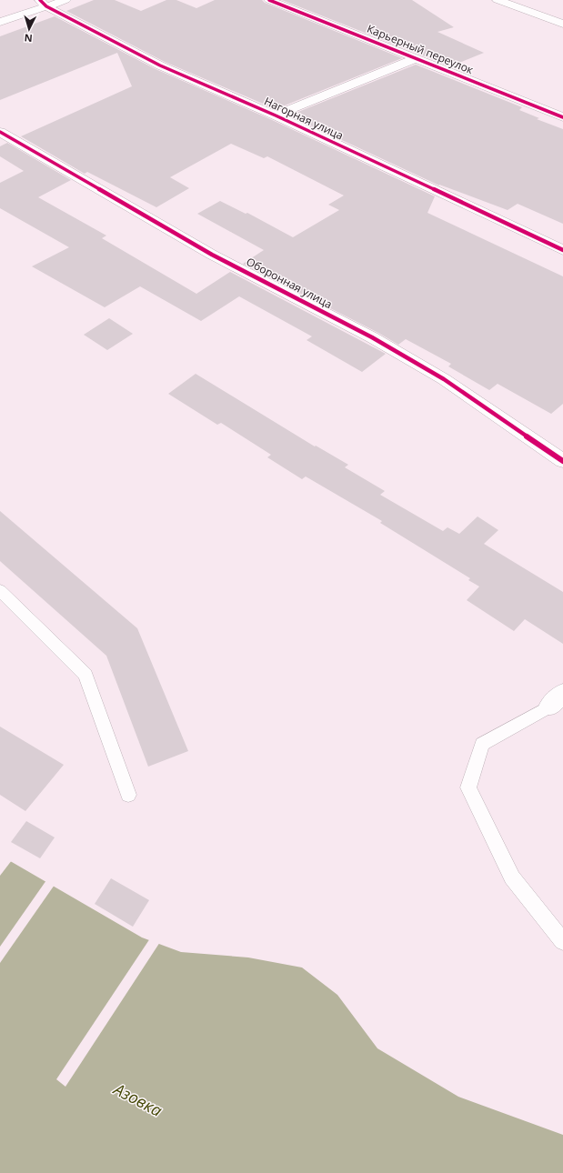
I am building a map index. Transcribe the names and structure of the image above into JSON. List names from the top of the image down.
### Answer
{
  "streets": {
    "street": ["Карьерный переулок", "Нагорная улица", "Оборонная улица"]
  },
  "water": ["Азовка"],
  "north": "bottom"
}
